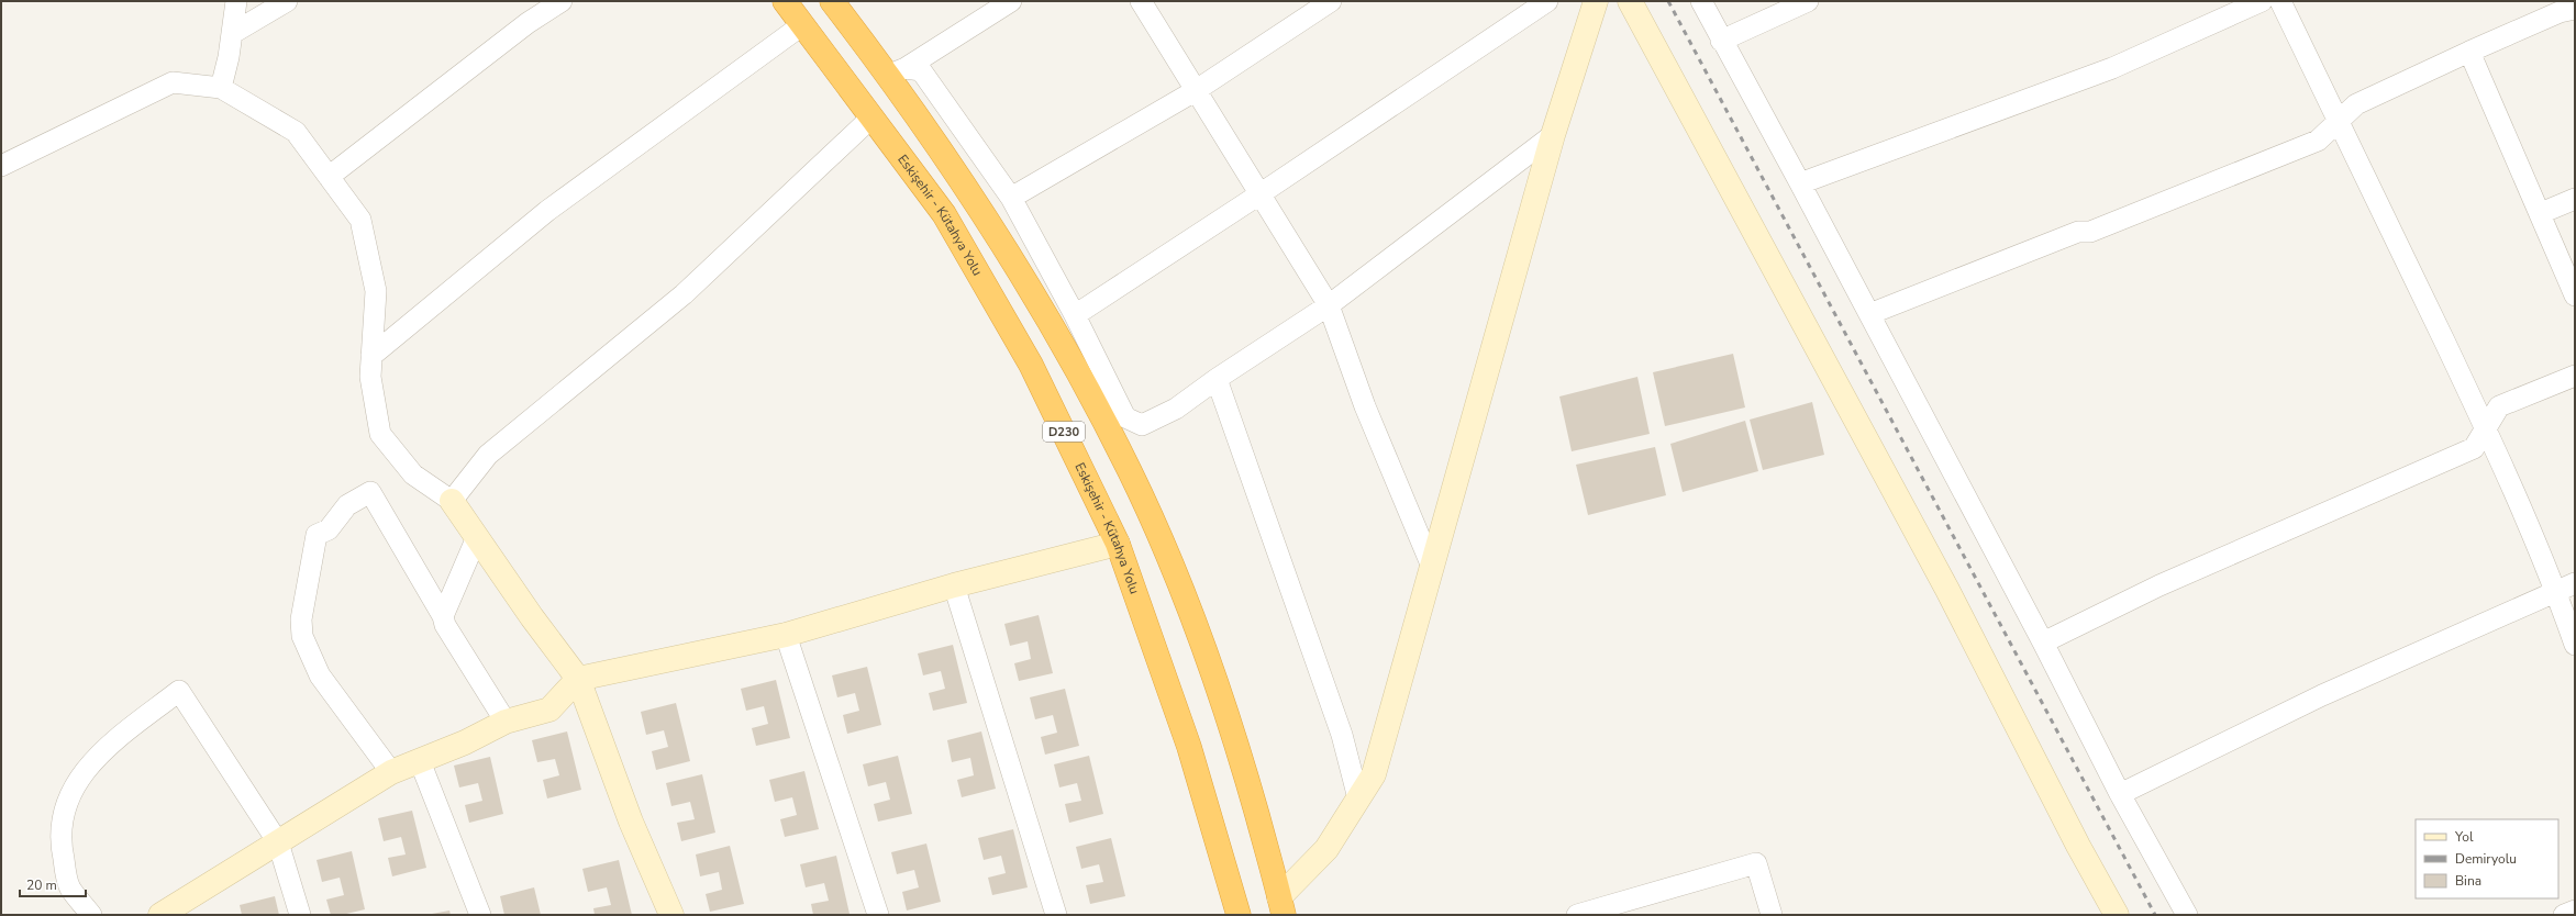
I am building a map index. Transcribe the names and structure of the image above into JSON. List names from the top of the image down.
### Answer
{
  "streets": {
    "highway": ["Eskişehir - Kütahya Yolu", "D230"]
  },
  "legend": ["Yol", "Demiryolu", "Bina"],
  "scale_bar": "20 m"
}
